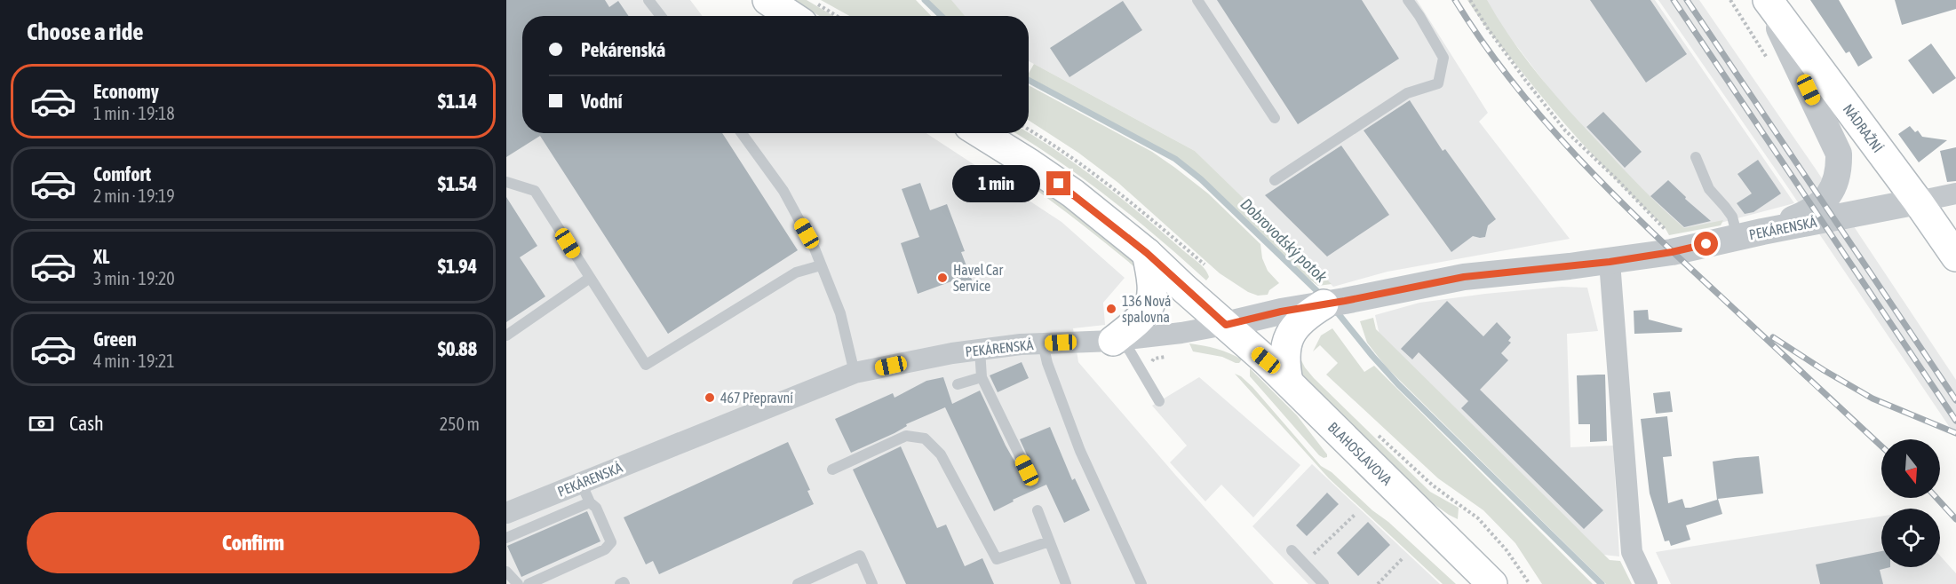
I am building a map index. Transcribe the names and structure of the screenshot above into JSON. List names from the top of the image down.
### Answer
{
  "streets": {
    "main road": ["NÁDRAŽNÍ", "BLAHOSLAVOVA"],
    "street": ["PEKÁRENSKÁ"]
  },
  "crossings": [
    ["NÁDRAŽNÍ", "PEKÁRENSKÁ"],
    ["PEKÁRENSKÁ", "BLAHOSLAVOVA"]
  ],
  "water": ["Dobrovodský potok"],
  "places": ["Havel Car Service", "136 Nová spalovna", "467 Přepravní"],
  "north": "bottom",
  "page": {
    "heading": "Choose a ride",
    "banner": ["Pekárenská", "Vodní"],
    "list": [
      {
        "name": "Economy",
        "note": "1 min · 19:18",
        "value": "$1.14"
      },
      {
        "name": "Comfort",
        "note": "2 min · 19:19",
        "value": "$1.54"
      },
      {
        "name": "XL",
        "note": "3 min · 19:20",
        "value": "$1.94"
      },
      {
        "name": "Green",
        "note": "4 min · 19:21",
        "value": "$0.88"
      }
    ],
    "bubble": "1 min",
    "pay": ["Cash", "250 m"],
    "buttons": "Confirm"
  }
}
